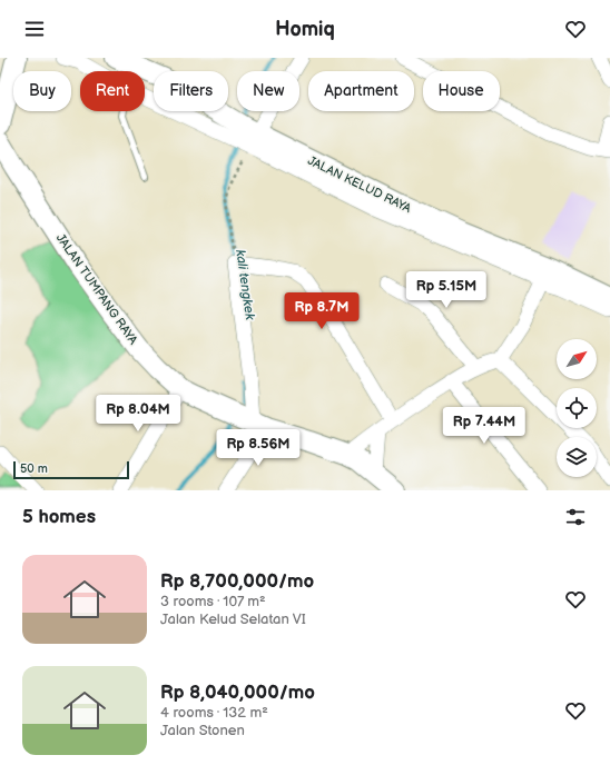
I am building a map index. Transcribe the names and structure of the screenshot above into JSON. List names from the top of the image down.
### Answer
{
  "streets": {
    "main road": ["JALAN KELUD RAYA", "JALAN TUMPANG RAYA"]
  },
  "water": ["kali tengkek"],
  "scale_bar": "50 m",
  "north": "top right",
  "page": {
    "header": "Homiq",
    "chip": [
      "Buy",
      "Rent",
      "Filters",
      "New",
      "Apartment",
      "House"
    ],
    "price": [
      "Rp 5.15M",
      "Rp 8.7M",
      "Rp 8.04M",
      "Rp 7.44M",
      "Rp 8.56M"
    ],
    "scale": "50 m",
    "heading": "5 homes",
    "list": [
      {
        "name": "Rp 8,700,000/mo",
        "note": "3 rooms · 107 m² · Jalan Kelud Selatan VI"
      },
      {
        "name": "Rp 8,040,000/mo",
        "note": "4 rooms · 132 m² · Jalan Stonen"
      }
    ]
  }
}
